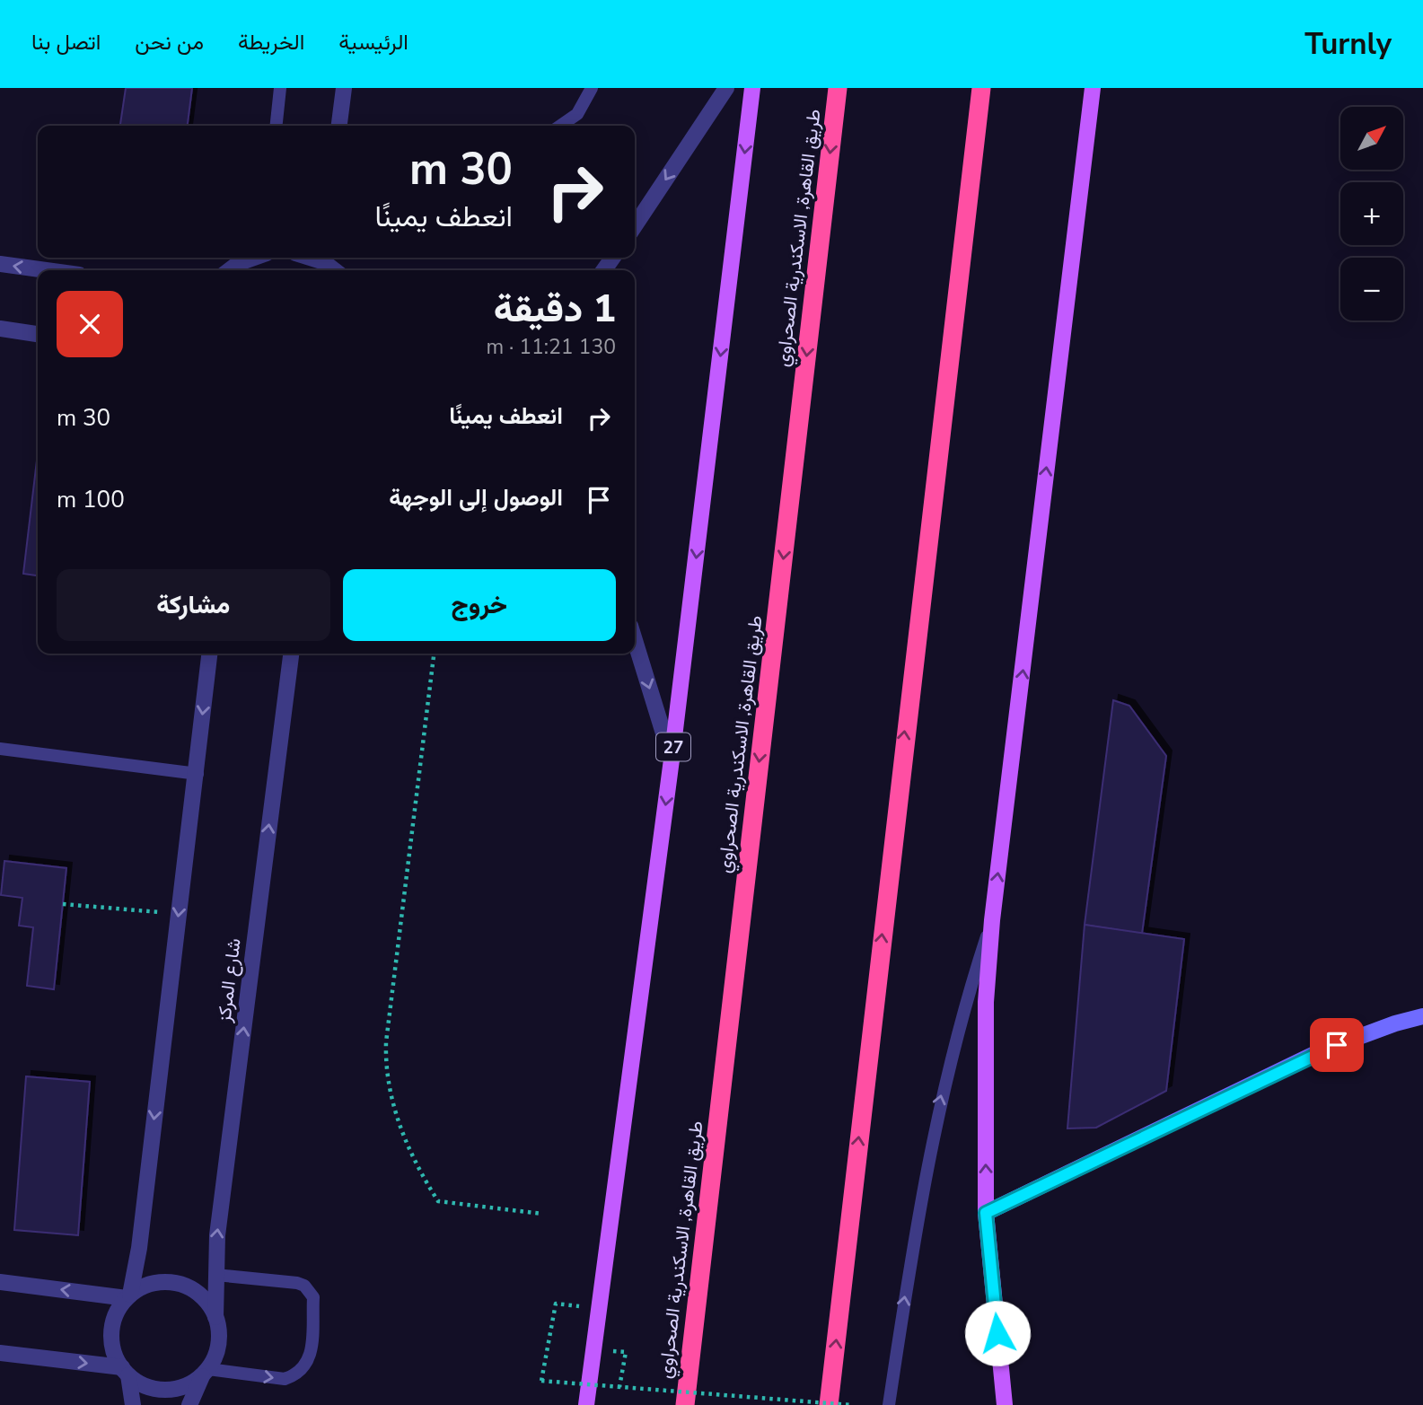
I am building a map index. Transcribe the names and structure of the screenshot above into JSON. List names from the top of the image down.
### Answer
{
  "streets": {
    "highway": ["طريق القاهرة, الاسكندرية الصحراوي"],
    "main road": ["27"],
    "street": ["شارع المركز"]
  },
  "north": "top right",
  "page": {
    "header": "Turnly",
    "nav": [
      "الرئيسية",
      "الخريطة",
      "من نحن",
      "اتصل بنا"
    ],
    "map_buttons": ["+", "−"],
    "turn": ["30 m", "انعطف يمينًا"],
    "heading": ["1 دقيقة", "130 m · 11:21"],
    "list": [
      {
        "name": "انعطف يمينًا",
        "value": "30 m"
      },
      {
        "name": "الوصول إلى الوجهة",
        "value": "100 m"
      }
    ],
    "buttons": ["خروج", "مشاركة"]
  }
}
